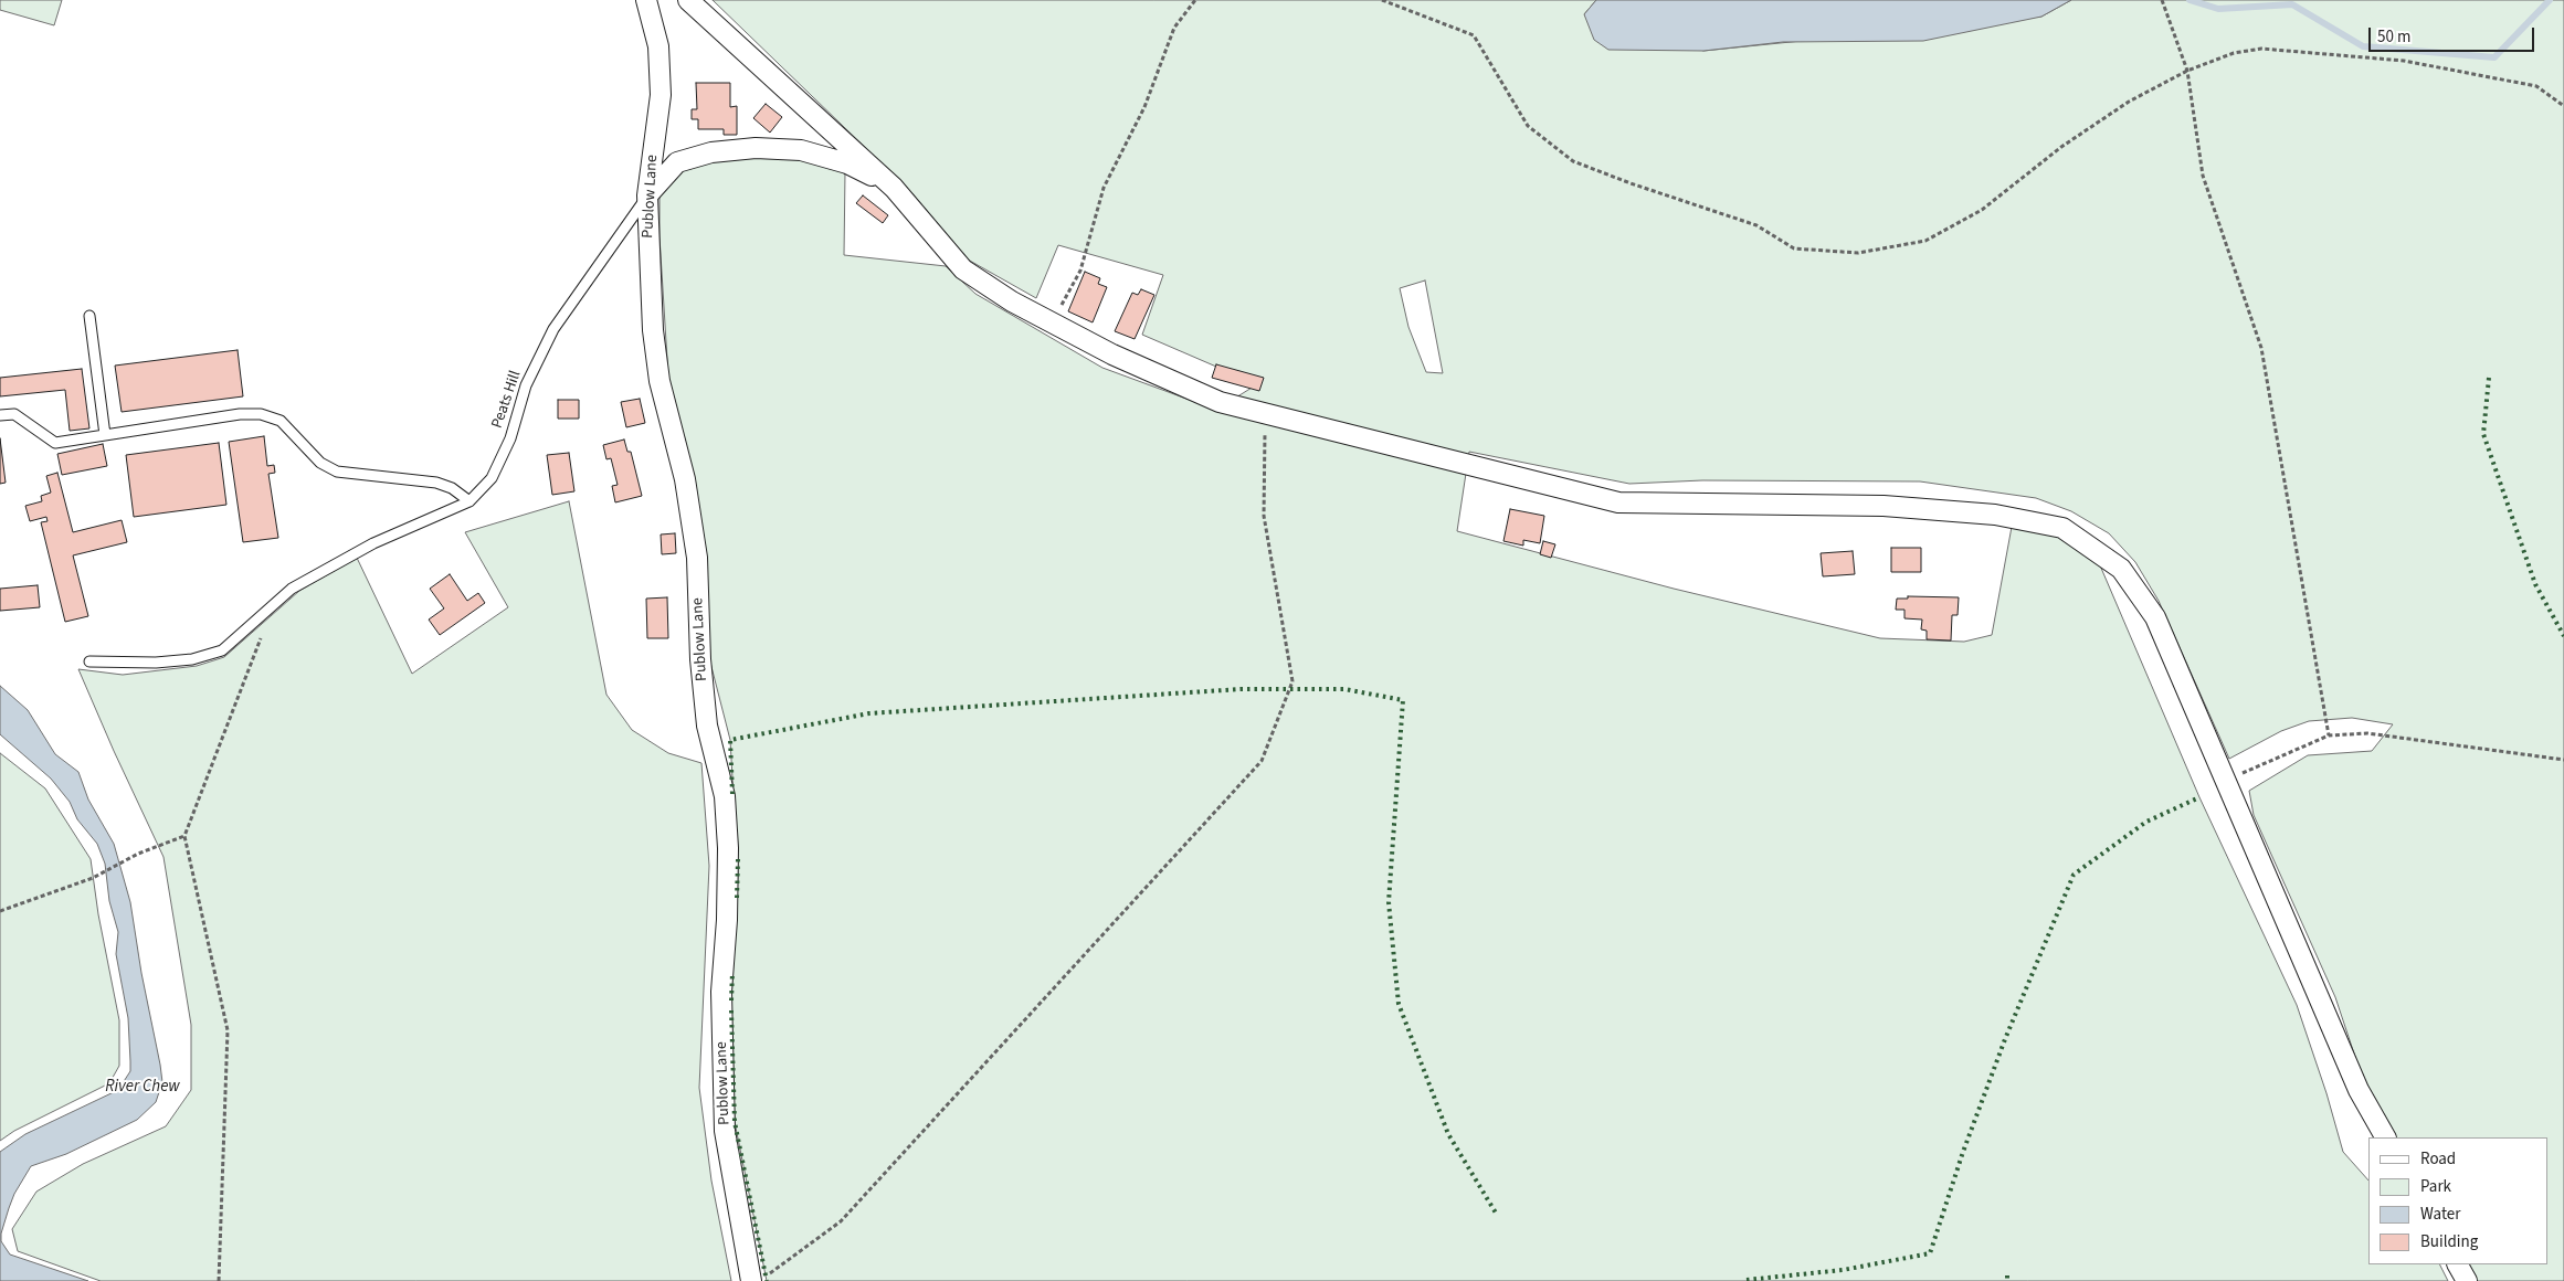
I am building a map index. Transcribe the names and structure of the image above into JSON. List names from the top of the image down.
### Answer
{
  "streets": {
    "street": ["Publow Lane"],
    "lane": ["Peats Hill"]
  },
  "crossings": [
    ["Publow Lane", "Peats Hill"]
  ],
  "water": ["River Chew"],
  "legend": [
    "Road",
    "Park",
    "Water",
    "Building"
  ],
  "scale_bar": "50 m"
}
